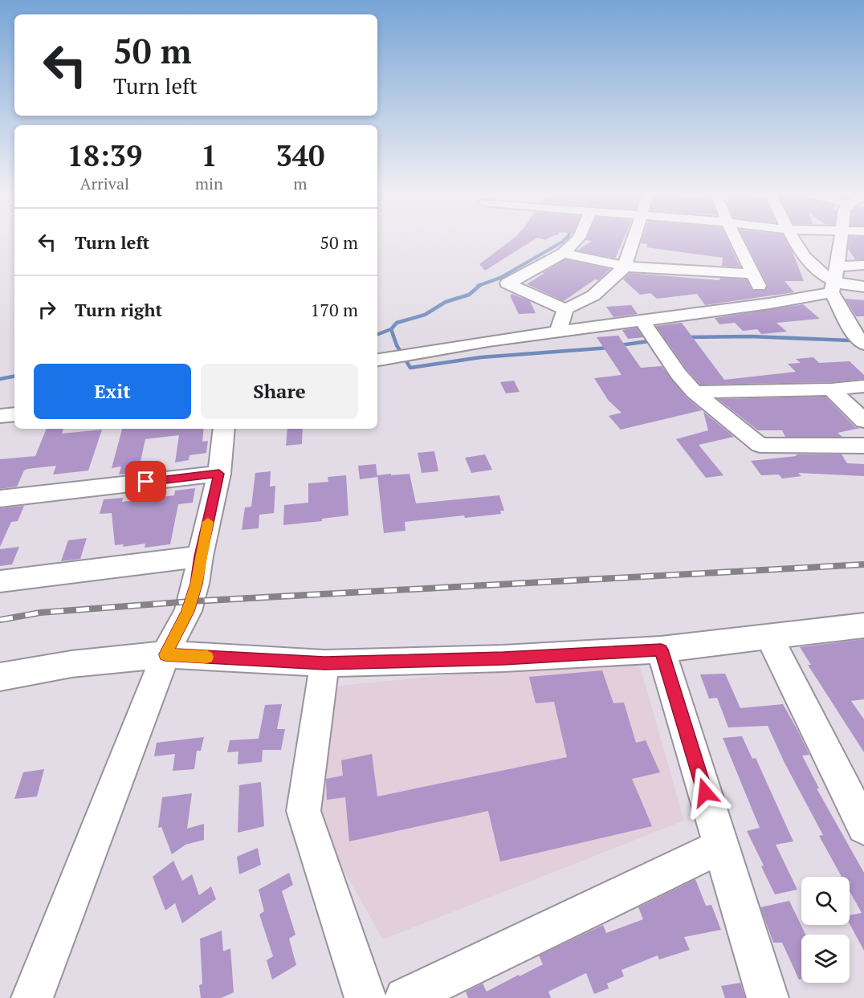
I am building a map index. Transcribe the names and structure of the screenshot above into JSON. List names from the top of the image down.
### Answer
{
  "page": {
    "turn": ["50 m", "Turn left"],
    "eta": [
      "18:39",
      "Arrival",
      "1",
      "min",
      "340",
      "m"
    ],
    "list": [
      {
        "name": "Turn left",
        "value": "50 m"
      },
      {
        "name": "Turn right",
        "value": "170 m"
      }
    ],
    "buttons": ["Exit", "Share"]
  }
}
